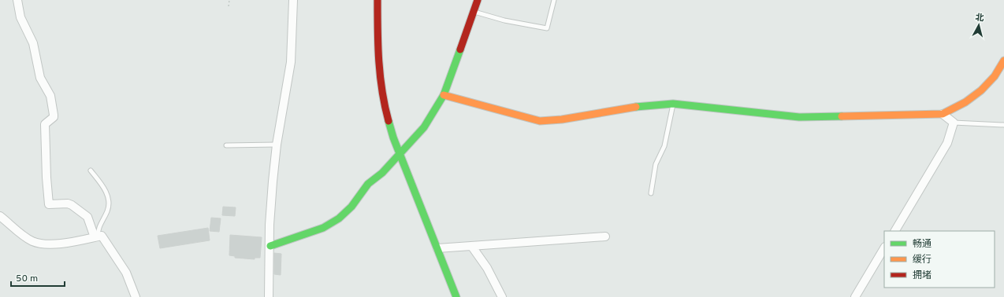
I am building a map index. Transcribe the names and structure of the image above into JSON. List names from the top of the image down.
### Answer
{
  "legend": ["畅通", "缓行", "拥堵"],
  "scale_bar": "50 m",
  "north": "top"
}
